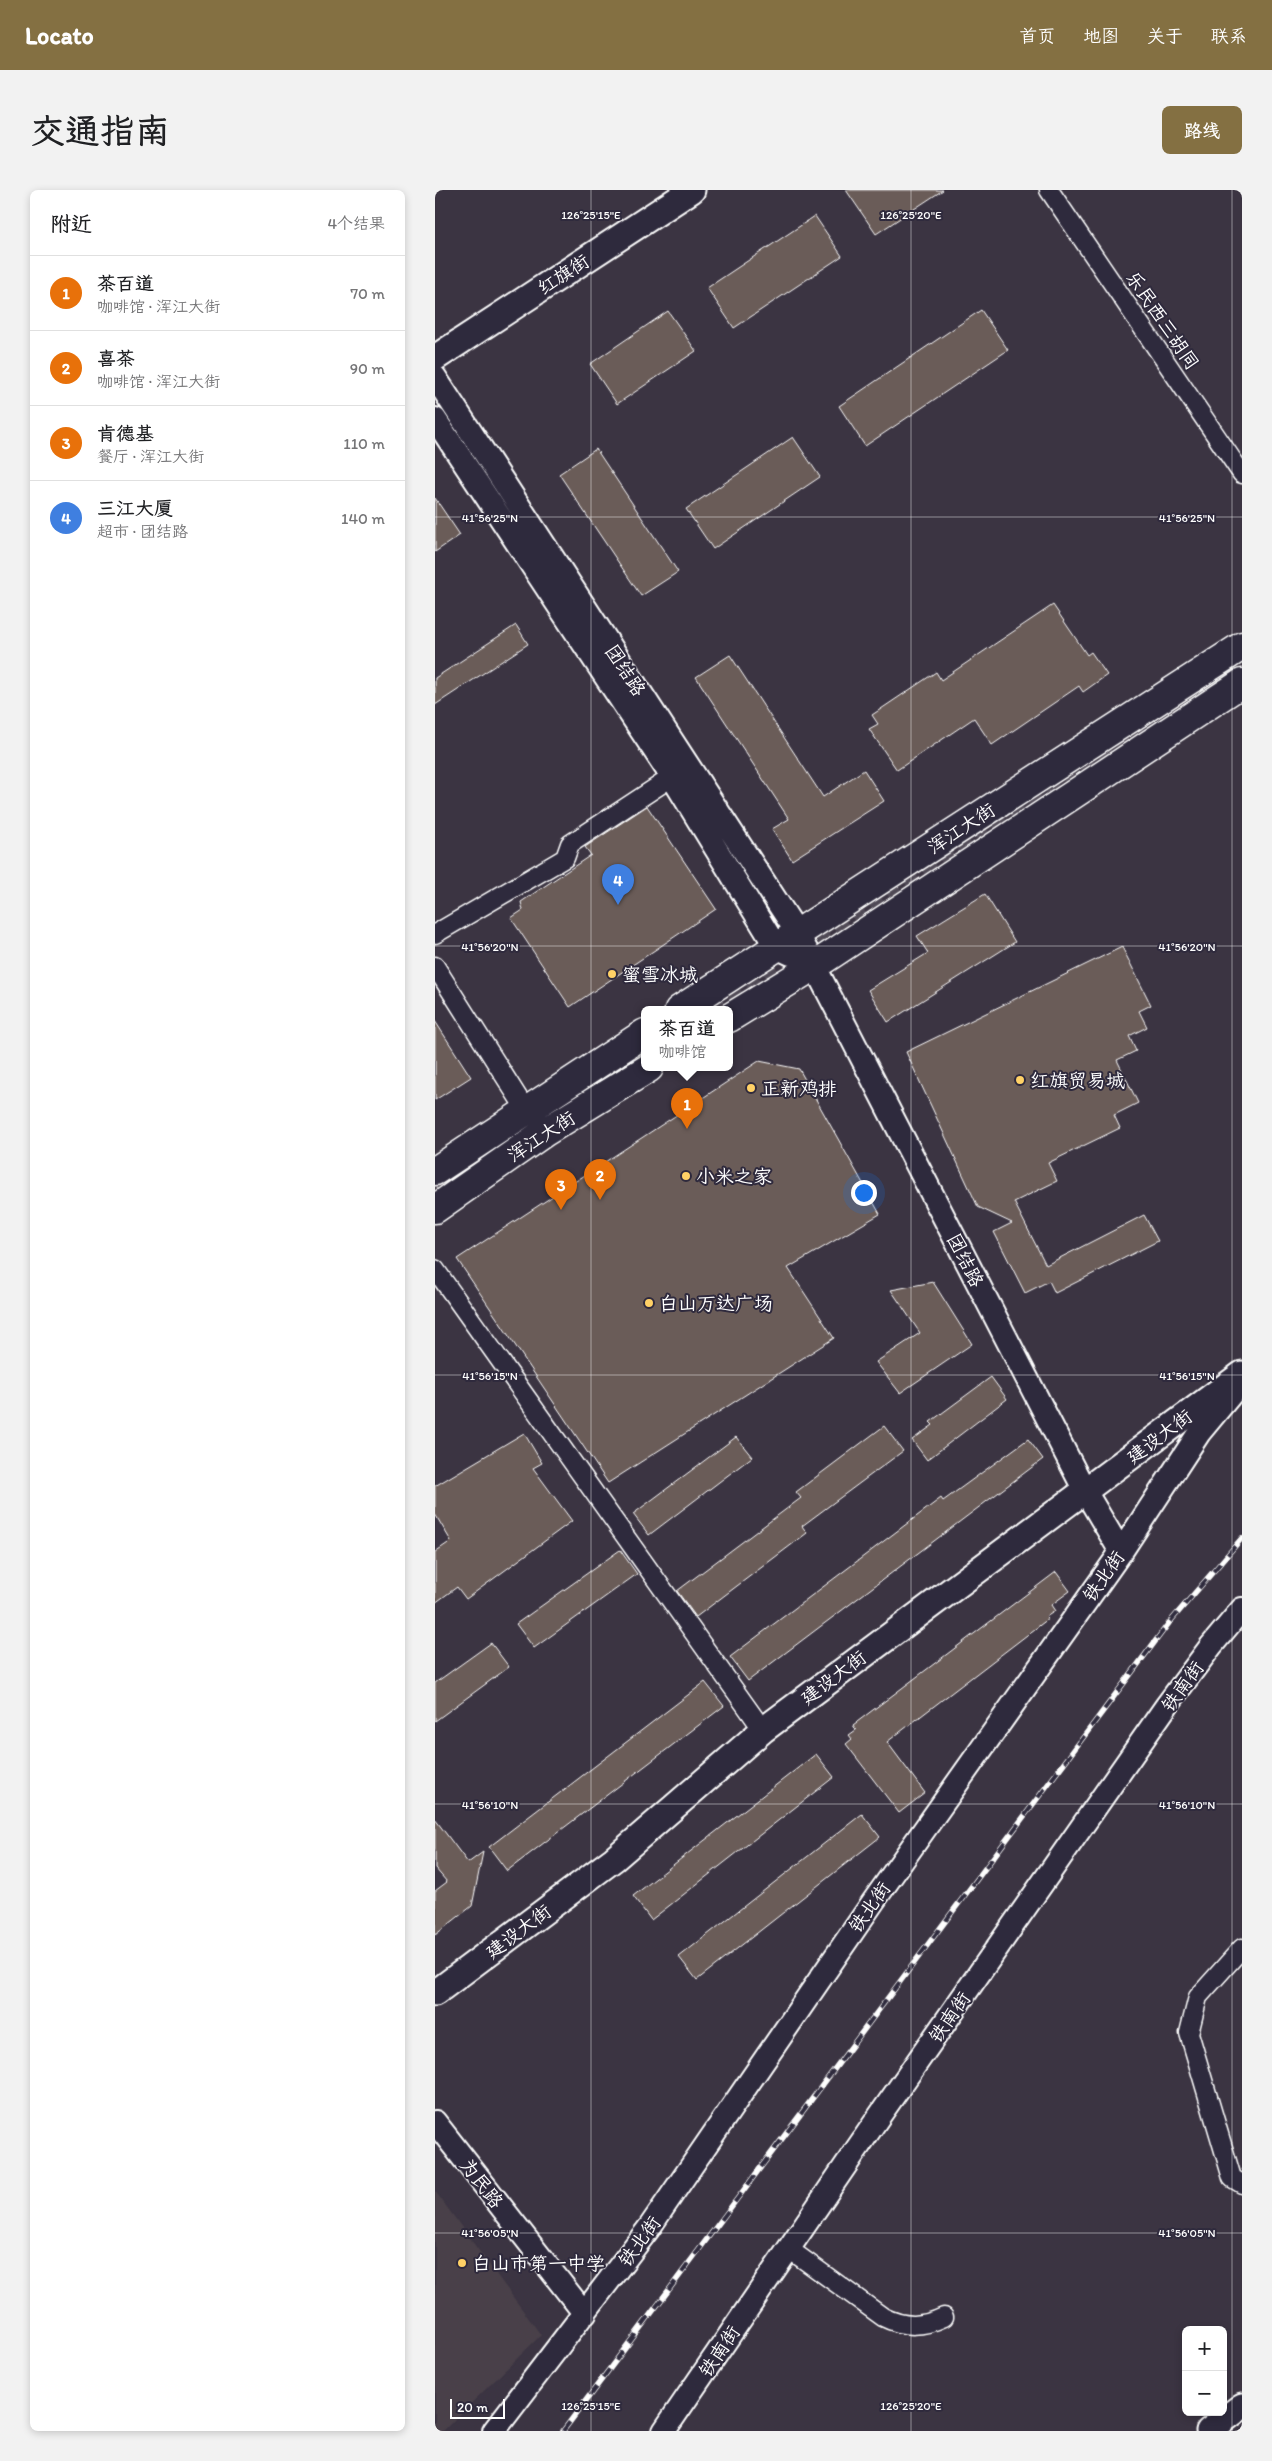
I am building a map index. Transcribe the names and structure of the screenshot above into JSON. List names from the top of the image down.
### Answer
{
  "streets": {
    "main road": ["红旗街", "浑江大街", "建设大街"],
    "street": [
      "乐民西三胡同",
      "团结路",
      "铁北街",
      "铁南街",
      "为民路"
    ]
  },
  "crossings": [
    ["团结路", "浑江大街"],
    ["团结路", "建设大街"],
    ["团结路", "铁北街"],
    ["铁北街", "为民路"]
  ],
  "places": [
    "蜜雪冰城",
    "红旗贸易城",
    "正新鸡排",
    "小米之家",
    "白山万达广场",
    "白山市第一中学"
  ],
  "scale_bar": "20 m",
  "page": {
    "header": "Locato",
    "nav": [
      "首页",
      "地图",
      "关于",
      "联系"
    ],
    "buttons": "路线",
    "title": "交通指南",
    "heading": ["附近", "4个结果"],
    "list": [
      {
        "mark": "1",
        "name": "茶百道",
        "note": "咖啡馆 · 浑江大街",
        "value": "70 m"
      },
      {
        "mark": "2",
        "name": "喜茶",
        "note": "咖啡馆 · 浑江大街",
        "value": "90 m"
      },
      {
        "mark": "3",
        "name": "肯德基",
        "note": "餐厅 · 浑江大街",
        "value": "110 m"
      },
      {
        "mark": "4",
        "name": "三江大厦",
        "note": "超市 · 团结路",
        "value": "140 m"
      }
    ],
    "pins": [
      "4",
      "1",
      "2",
      "3"
    ],
    "popup": ["茶百道", "咖啡馆"],
    "map_buttons": ["+", "−"],
    "scale": "20 m"
  },
  "coordinates": [
    "126°25'15\"E",
    "126°25'20\"E",
    "41°56'25\"N",
    "41°56'20\"N",
    "41°56'15\"N",
    "41°56'10\"N",
    "41°56'05\"N"
  ]
}
